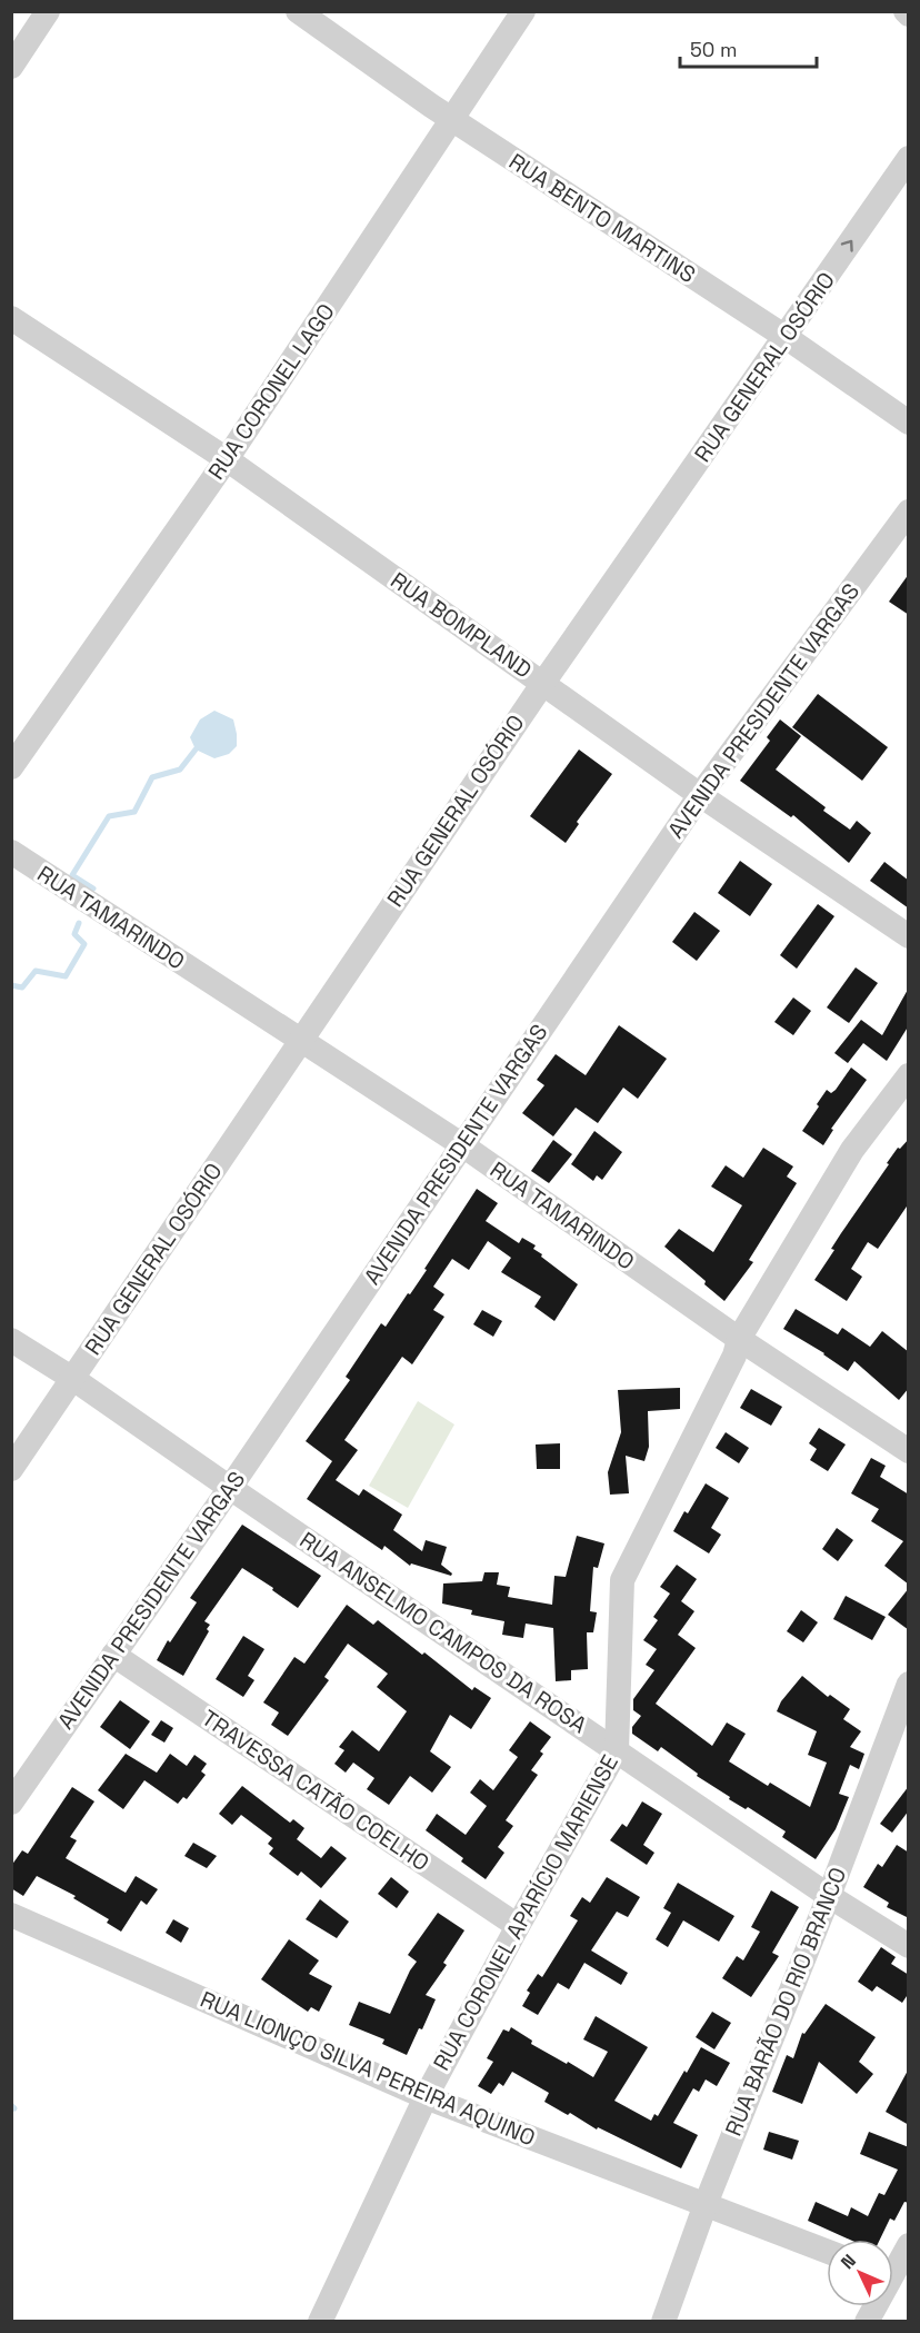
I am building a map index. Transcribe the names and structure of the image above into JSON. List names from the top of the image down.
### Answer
{
  "streets": {
    "street": [
      "RUA BENTO MARTINS",
      "RUA GENERAL OSÓRIO",
      "RUA CORONEL LAGO",
      "RUA BOMPLAND",
      "AVENIDA PRESIDENTE VARGAS",
      "RUA TAMARINDO",
      "RUA ANSELMO CAMPOS DA ROSA",
      "TRAVESSA CATÃO COELHO",
      "RUA CORONEL APARÍCIO MARIENSE",
      "RUA BARÃO DO RIO BRANCO",
      "RUA LIONÇO SILVA PEREIRA AQUINO"
    ]
  },
  "crossings": [
    ["RUA BENTO MARTINS", "RUA GENERAL OSÓRIO"],
    ["RUA BENTO MARTINS", "RUA CORONEL LAGO"],
    ["RUA GENERAL OSÓRIO", "RUA BOMPLAND"],
    ["RUA GENERAL OSÓRIO", "RUA TAMARINDO"],
    ["RUA GENERAL OSÓRIO", "RUA ANSELMO CAMPOS DA ROSA"],
    ["RUA CORONEL LAGO", "RUA BOMPLAND"],
    ["RUA BOMPLAND", "AVENIDA PRESIDENTE VARGAS"],
    ["AVENIDA PRESIDENTE VARGAS", "RUA TAMARINDO"],
    ["AVENIDA PRESIDENTE VARGAS", "RUA ANSELMO CAMPOS DA ROSA"],
    ["AVENIDA PRESIDENTE VARGAS", "TRAVESSA CATÃO COELHO"],
    ["RUA TAMARINDO", "RUA CORONEL APARÍCIO MARIENSE"],
    ["RUA ANSELMO CAMPOS DA ROSA", "RUA CORONEL APARÍCIO MARIENSE"],
    ["RUA ANSELMO CAMPOS DA ROSA", "RUA BARÃO DO RIO BRANCO"],
    ["TRAVESSA CATÃO COELHO", "RUA CORONEL APARÍCIO MARIENSE"],
    ["RUA CORONEL APARÍCIO MARIENSE", "RUA LIONÇO SILVA PEREIRA AQUINO"],
    ["RUA BARÃO DO RIO BRANCO", "RUA LIONÇO SILVA PEREIRA AQUINO"]
  ],
  "scale_bar": "50 m",
  "north": "top left"
}
